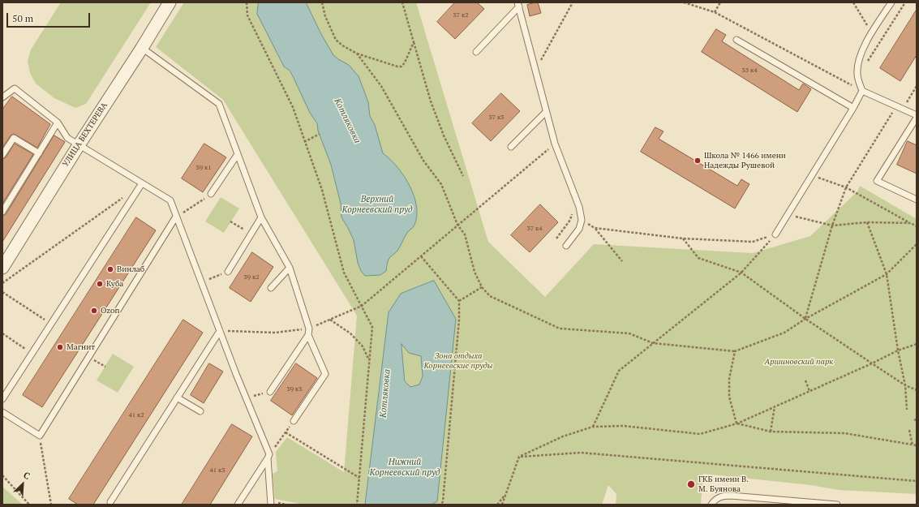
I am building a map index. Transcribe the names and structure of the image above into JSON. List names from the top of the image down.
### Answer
{
  "streets": {
    "street": ["УЛИЦА БЕХТЕРЕВА"]
  },
  "water": ["Котляковка", "Верхний Корнеевский пруд", "Нижний Корнеевский пруд"],
  "parks": ["Зона отдыха Корнеевские пруды", "Аршиновский парк"],
  "places": [
    "Школа № 1466 имени Надежды Рушевой",
    "Винлаб",
    "Куба",
    "Ozon",
    "Магнит",
    "ГКБ имени В. М. Буянова"
  ],
  "house_numbers": [
    "37 к2",
    "35 к4",
    "37 к3",
    "39 к1",
    "37 к4",
    "39 к2",
    "39 к3",
    "41 к2",
    "41 к3"
  ],
  "scale_bar": "50 m",
  "north": "top right"
}
